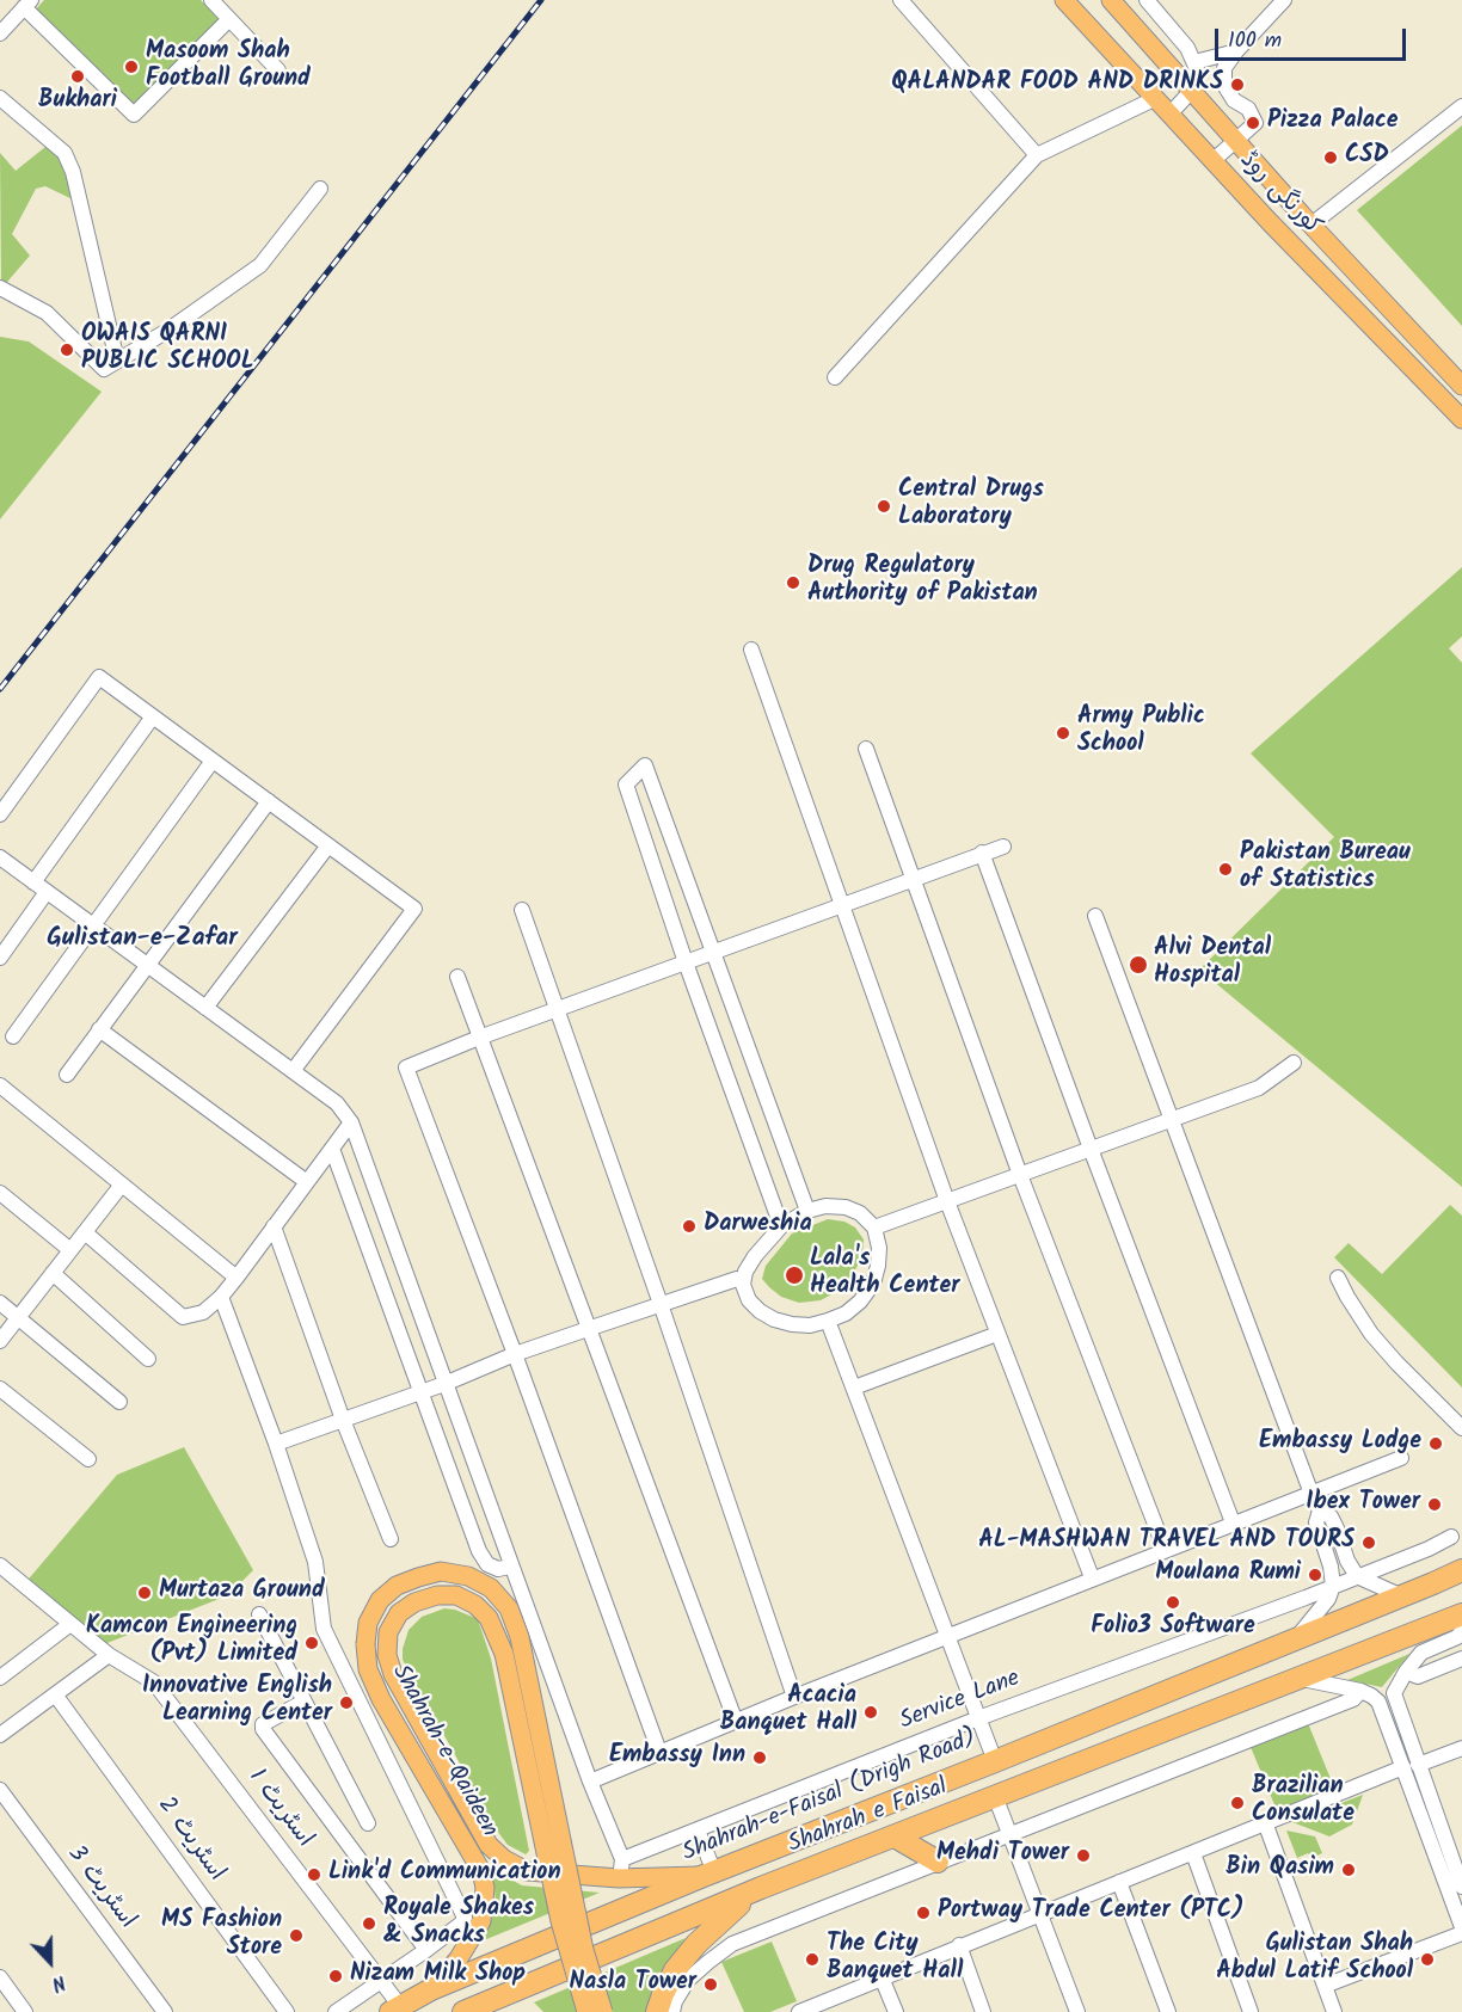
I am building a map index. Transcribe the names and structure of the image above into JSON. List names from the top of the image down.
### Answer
{
  "streets": {
    "highway": ["Shahrah-e-Faisal (Drigh Road)", "Shahrah e Faisal"],
    "main road": ["کورنگی روڈ", "Shahrah-e-Qaideen"],
    "street": [
      "Service Lane",
      "اسٹریٹ 1",
      "اسٹریٹ 2",
      "اسٹریٹ 3"
    ]
  },
  "crossings": [
    ["Service Lane", "Shahrah-e-Qaideen"],
    ["Shahrah-e-Qaideen", "Shahrah-e-Faisal (Drigh Road)"],
    ["Shahrah-e-Faisal (Drigh Road)", "اسٹریٹ 1"]
  ],
  "districts": ["Gulistan-e-Zafar"],
  "places": [
    "Masoom Shah Football Ground",
    "Bukhari",
    "QALANDAR FOOD AND DRINKS",
    "Pizza Palace",
    "CSD",
    "OWAIS QARNI PUBLIC SCHOOL",
    "Central Drugs Laboratory",
    "Drug Regulatory Authority of Pakistan",
    "Army Public School",
    "Pakistan Bureau of Statistics",
    "Alvi Dental Hospital",
    "Darweshia",
    "Lala's Health Center",
    "Embassy Lodge",
    "Ibex Tower",
    "AL-MASHWAN TRAVEL AND TOURS",
    "Moulana Rumi",
    "Murtaza Ground",
    "Folio3 Software",
    "Kamcon Engineering (Pvt) Limited",
    "Innovative English Learning Center",
    "Acacia Banquet Hall",
    "Embassy Inn",
    "Brazilian Consulate",
    "Mehdi Tower",
    "Bin Qasim",
    "Link'd Communication",
    "Portway Trade Center (PTC)",
    "Royale Shakes & Snacks",
    "MS Fashion Store",
    "The City Banquet Hall",
    "Gulistan Shah Abdul Latif School",
    "Nizam Milk Shop",
    "Nasla Tower"
  ],
  "scale_bar": "100 m",
  "north": "bottom"
}
